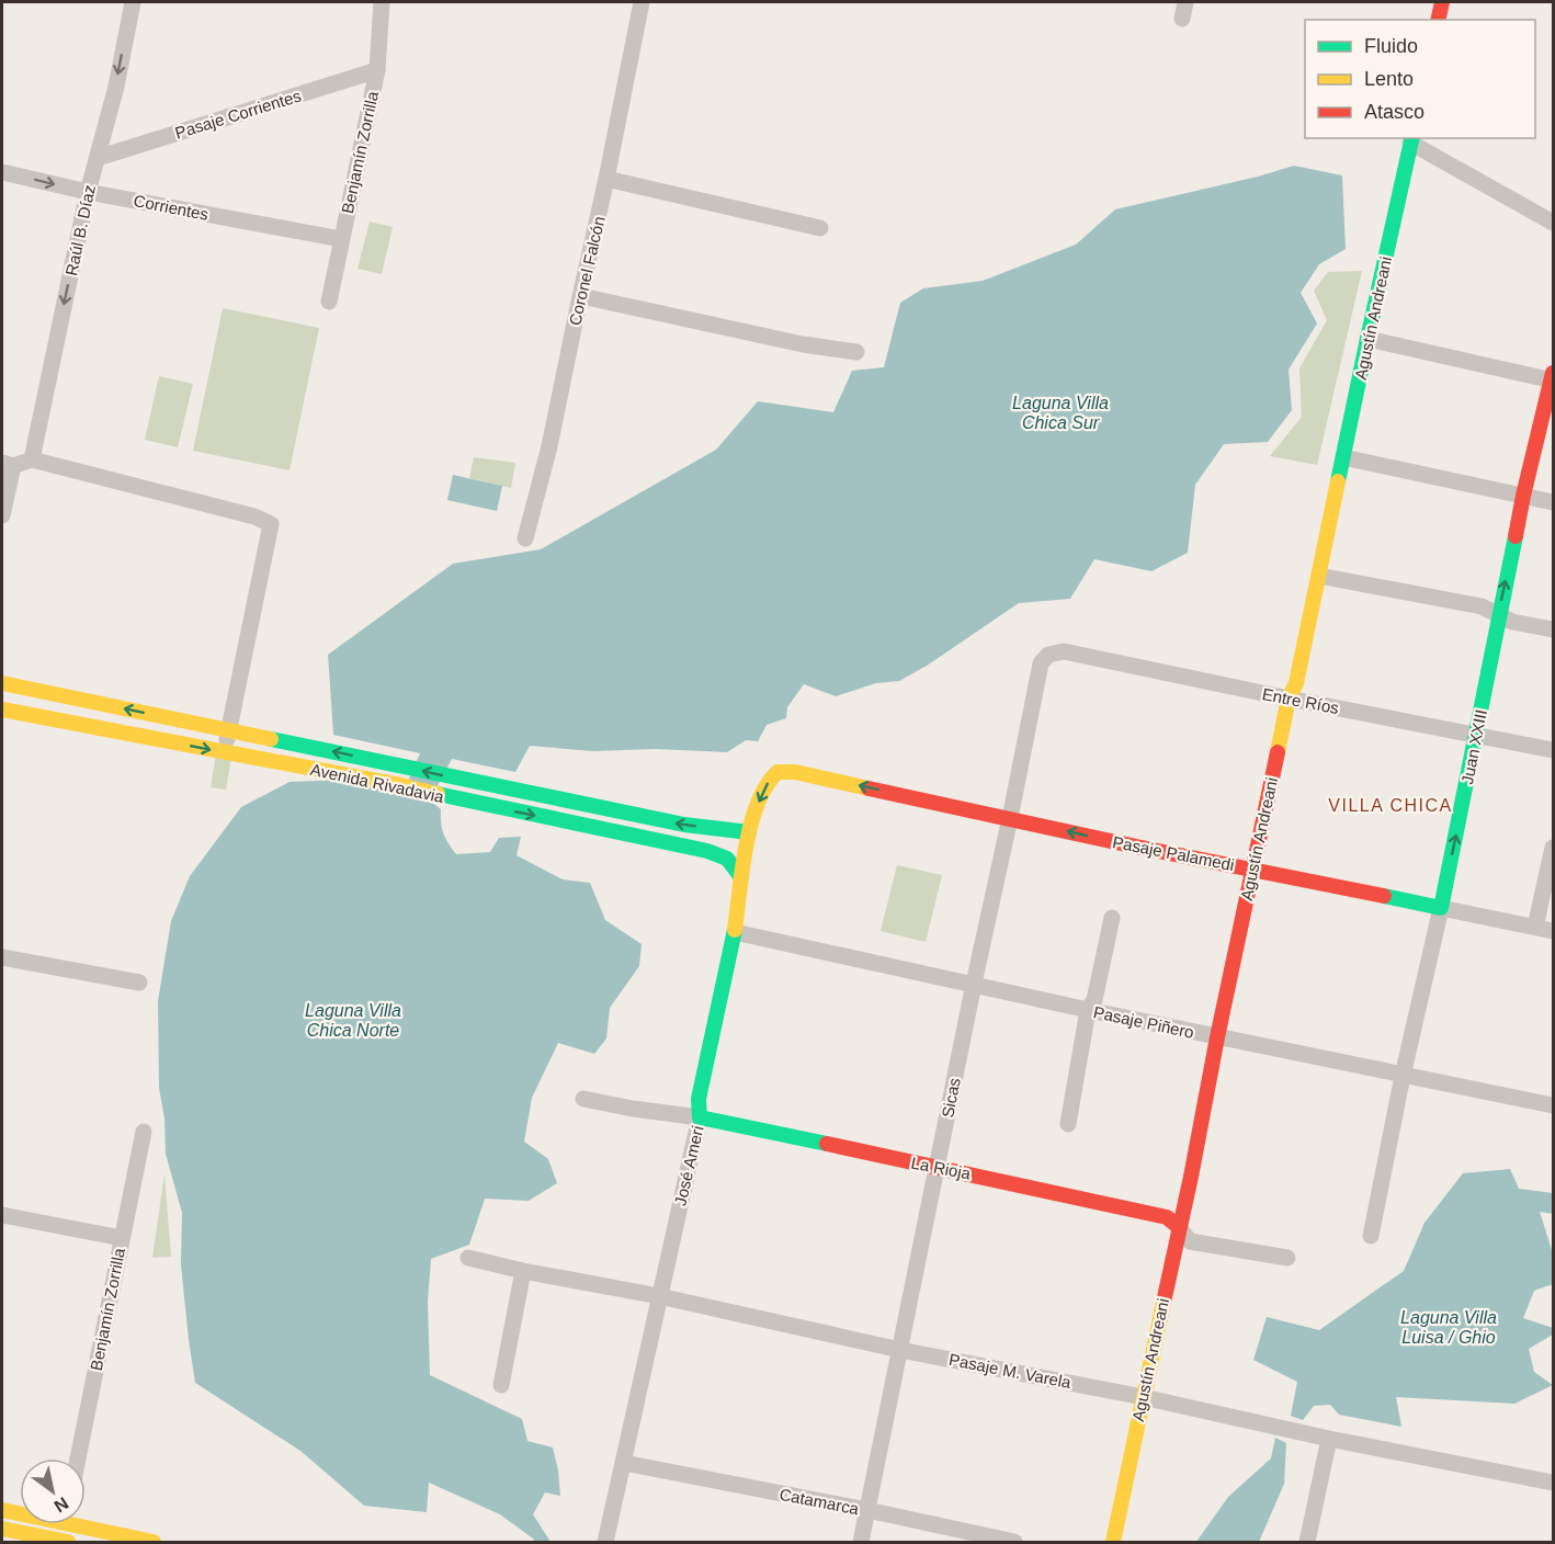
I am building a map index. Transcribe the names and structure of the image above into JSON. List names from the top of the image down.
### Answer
{
  "streets": {
    "street": [
      "Pasaje Corrientes",
      "Benjamín Zorrilla",
      "Corrientes",
      "Raúl B. Díaz",
      "Coronel Falcón",
      "Agustín Andreani",
      "Entre Ríos",
      "Juan XXIII",
      "Avenida Rivadavia",
      "Pasaje Palamedi",
      "Pasaje Piñero",
      "Sicas",
      "José Ameri",
      "La Rioja",
      "Pasaje M. Varela",
      "Catamarca"
    ]
  },
  "crossings": [
    ["Pasaje Corrientes", "Benjamín Zorrilla"],
    ["Pasaje Corrientes", "Raúl B. Díaz"],
    ["Benjamín Zorrilla", "Corrientes"],
    ["Corrientes", "Raúl B. Díaz"],
    ["Agustín Andreani", "Entre Ríos"],
    ["Agustín Andreani", "Pasaje Palamedi"],
    ["Agustín Andreani", "Pasaje Piñero"],
    ["Agustín Andreani", "La Rioja"],
    ["Agustín Andreani", "Pasaje M. Varela"],
    ["Entre Ríos", "Juan XXIII"],
    ["Entre Ríos", "Sicas"],
    ["Juan XXIII", "Pasaje Palamedi"],
    ["Juan XXIII", "Pasaje Piñero"],
    ["Avenida Rivadavia", "José Ameri"],
    ["Pasaje Palamedi", "Sicas"],
    ["Pasaje Palamedi", "José Ameri"],
    ["Pasaje Piñero", "Sicas"],
    ["Pasaje Piñero", "José Ameri"],
    ["Sicas", "La Rioja"],
    ["Sicas", "Pasaje M. Varela"],
    ["Sicas", "Catamarca"],
    ["José Ameri", "La Rioja"],
    ["José Ameri", "Pasaje M. Varela"],
    ["José Ameri", "Catamarca"]
  ],
  "one_way": ["Raúl B. Díaz", "Pasaje Palamedi"],
  "districts": ["VILLA CHICA"],
  "water": ["Laguna Villa Chica Sur", "Laguna Villa Chica Norte", "Laguna Villa Luisa / Ghio"],
  "legend": ["Fluido", "Lento", "Atasco"],
  "north": "bottom right"
}
